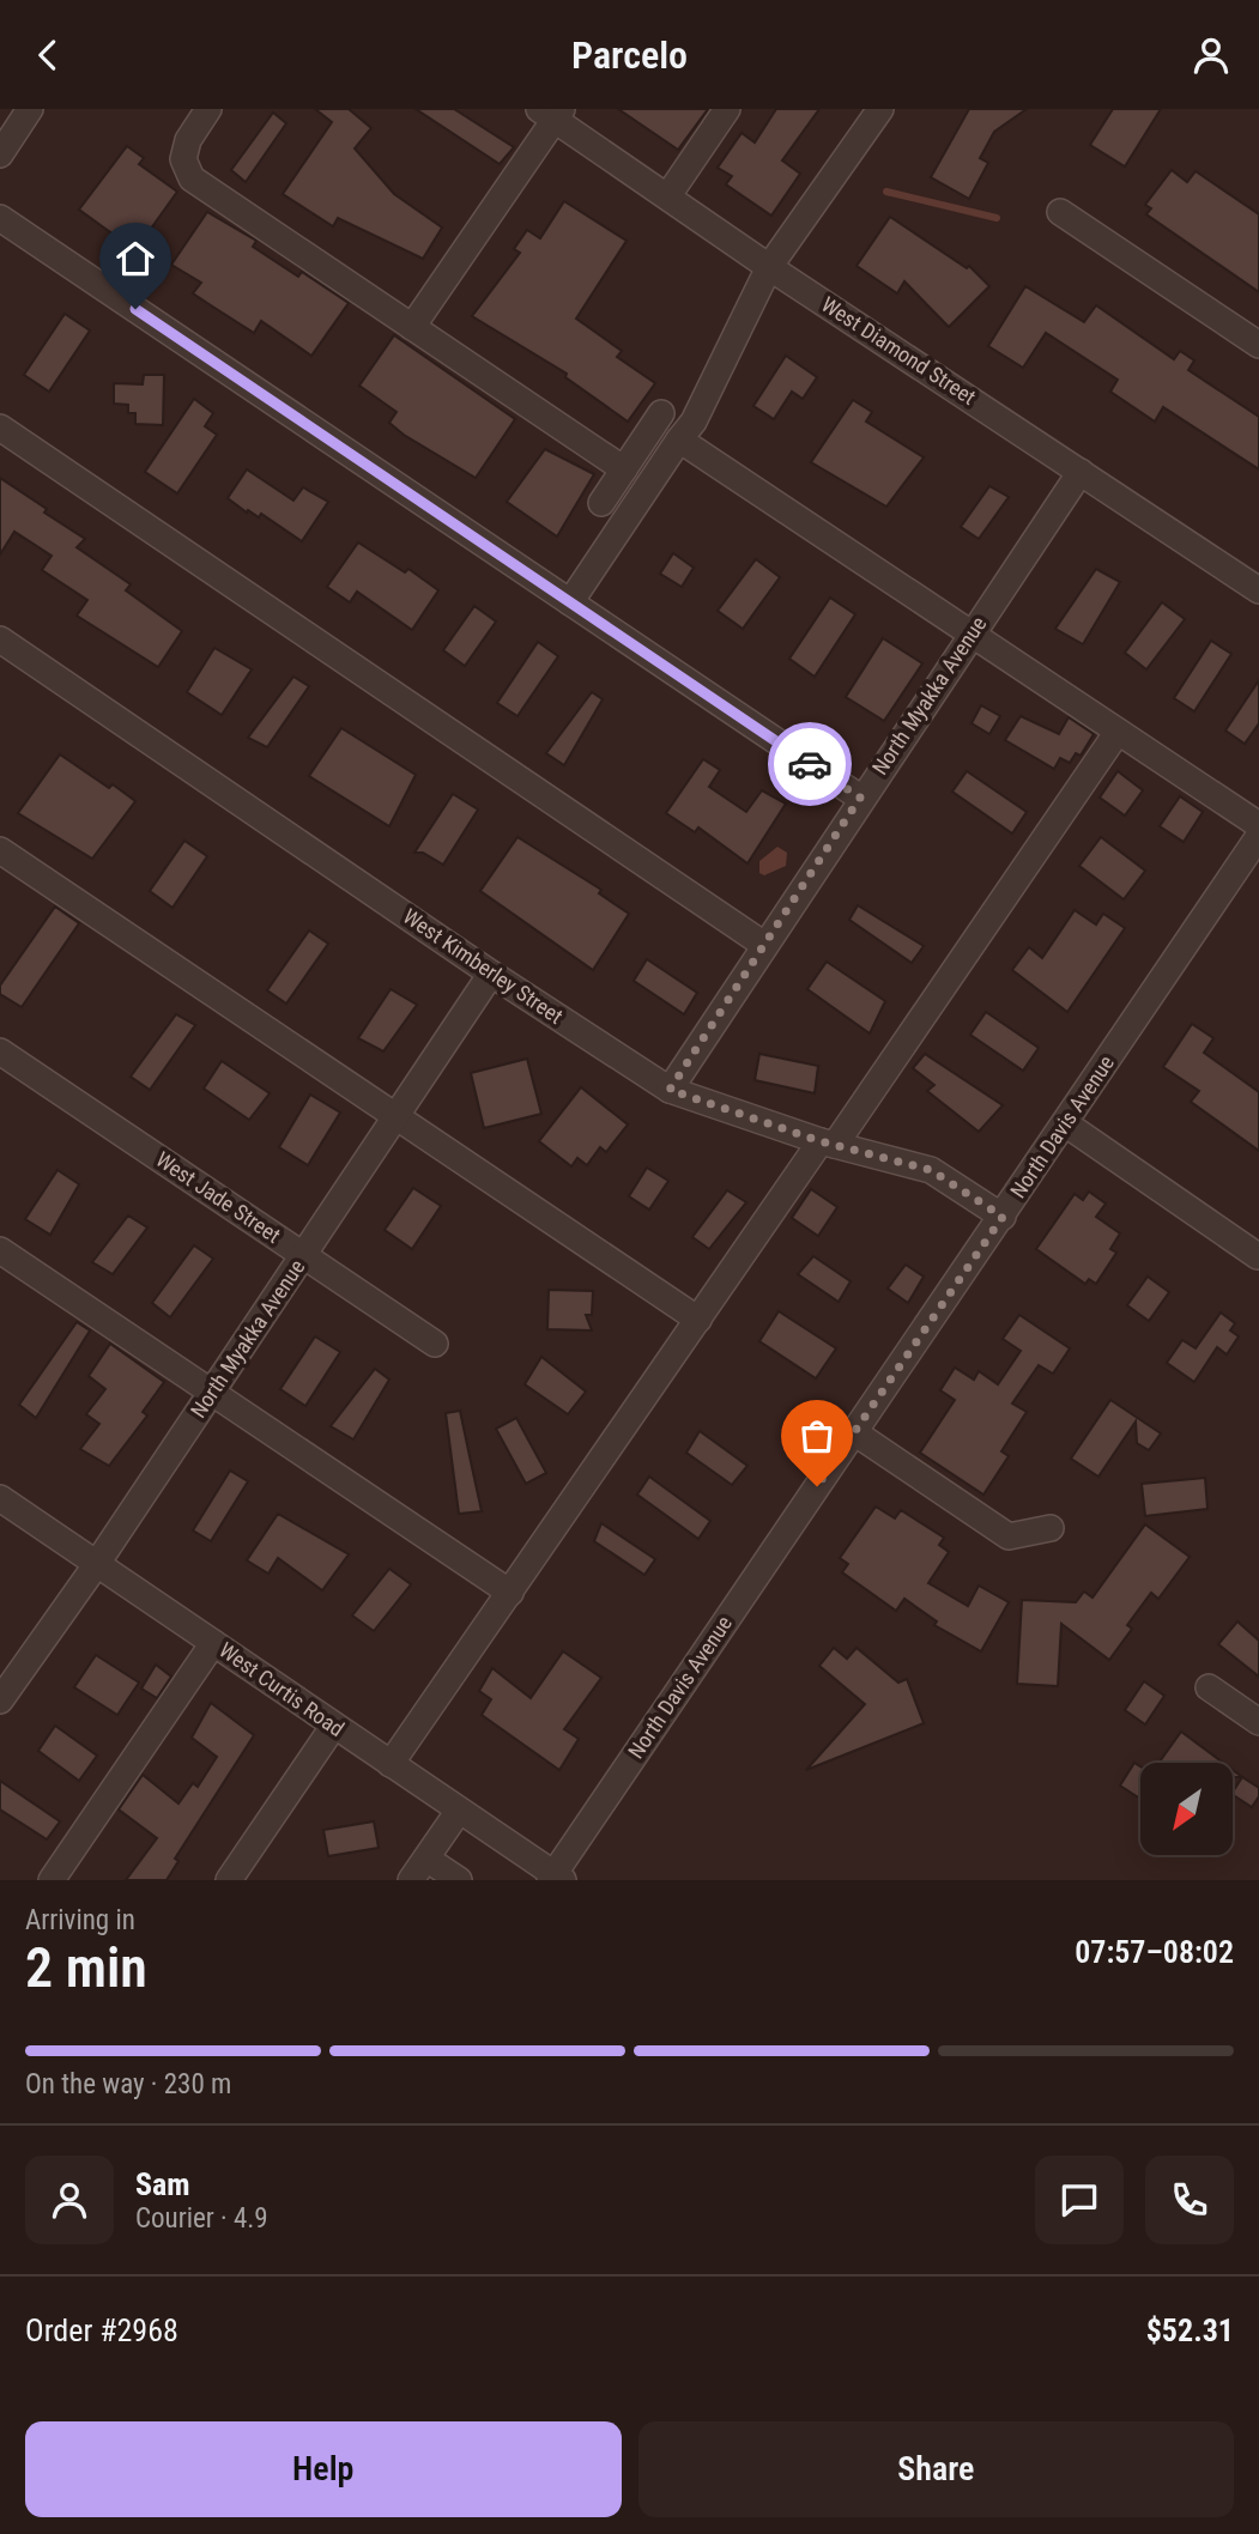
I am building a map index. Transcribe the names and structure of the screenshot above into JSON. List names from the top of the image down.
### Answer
{
  "streets": {
    "street": [
      "West Diamond Street",
      "North Myakka Avenue",
      "West Kimberley Street",
      "North Davis Avenue",
      "West Jade Street",
      "West Curtis Road"
    ]
  },
  "crossings": [
    ["West Diamond Street", "North Myakka Avenue"],
    ["North Myakka Avenue", "West Kimberley Street"],
    ["North Myakka Avenue", "West Jade Street"],
    ["North Myakka Avenue", "West Curtis Road"],
    ["West Kimberley Street", "North Davis Avenue"],
    ["North Davis Avenue", "West Curtis Road"]
  ],
  "north": "bottom left",
  "page": {
    "header": "Parcelo",
    "heading": ["2 min", "Arriving in", "07:57–08:02"],
    "panel": [
      "Sam",
      "Courier · 4.9",
      "Order #2968",
      "$52.31"
    ],
    "bar": "On the way · 230 m",
    "buttons": ["Help", "Share"]
  }
}
